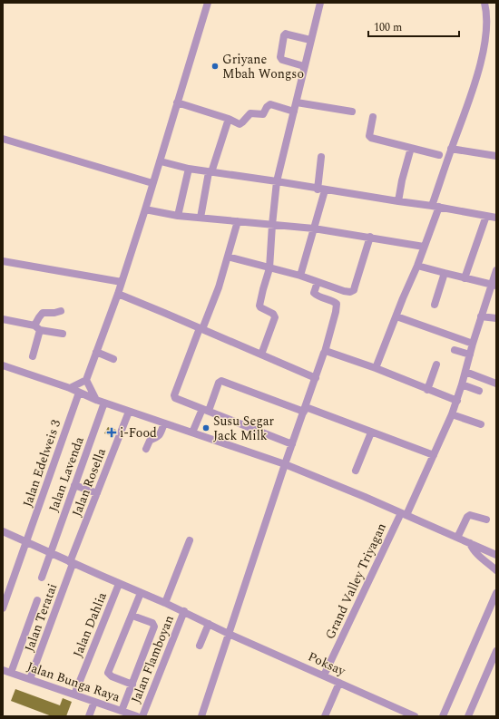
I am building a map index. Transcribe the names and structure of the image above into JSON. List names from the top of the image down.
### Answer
{
  "streets": {
    "street": [
      "Jalan Edelweis 3",
      "Jalan Lavenda",
      "Jalan Rosella",
      "Grand Valley Triyagan",
      "Jalan Teratai",
      "Jalan Dahlia",
      "Jalan Flamboyan",
      "Poksay",
      "Jalan Bunga Raya"
    ]
  },
  "crossings": [
    ["Jalan Edelweis 3", "Poksay"],
    ["Jalan Lavenda", "Poksay"],
    ["Jalan Rosella", "Jalan Teratai"],
    ["Jalan Rosella", "Poksay"],
    ["Grand Valley Triyagan", "Poksay"],
    ["Jalan Teratai", "Poksay"],
    ["Jalan Teratai", "Jalan Bunga Raya"],
    ["Jalan Dahlia", "Poksay"],
    ["Jalan Dahlia", "Jalan Bunga Raya"],
    ["Jalan Flamboyan", "Poksay"]
  ],
  "places": {
    "other": ["Griyane Mbah Wongso", "Susu Segar Jack Milk"],
    "health": ["i-Food"]
  },
  "scale_bar": "100 m"
}
